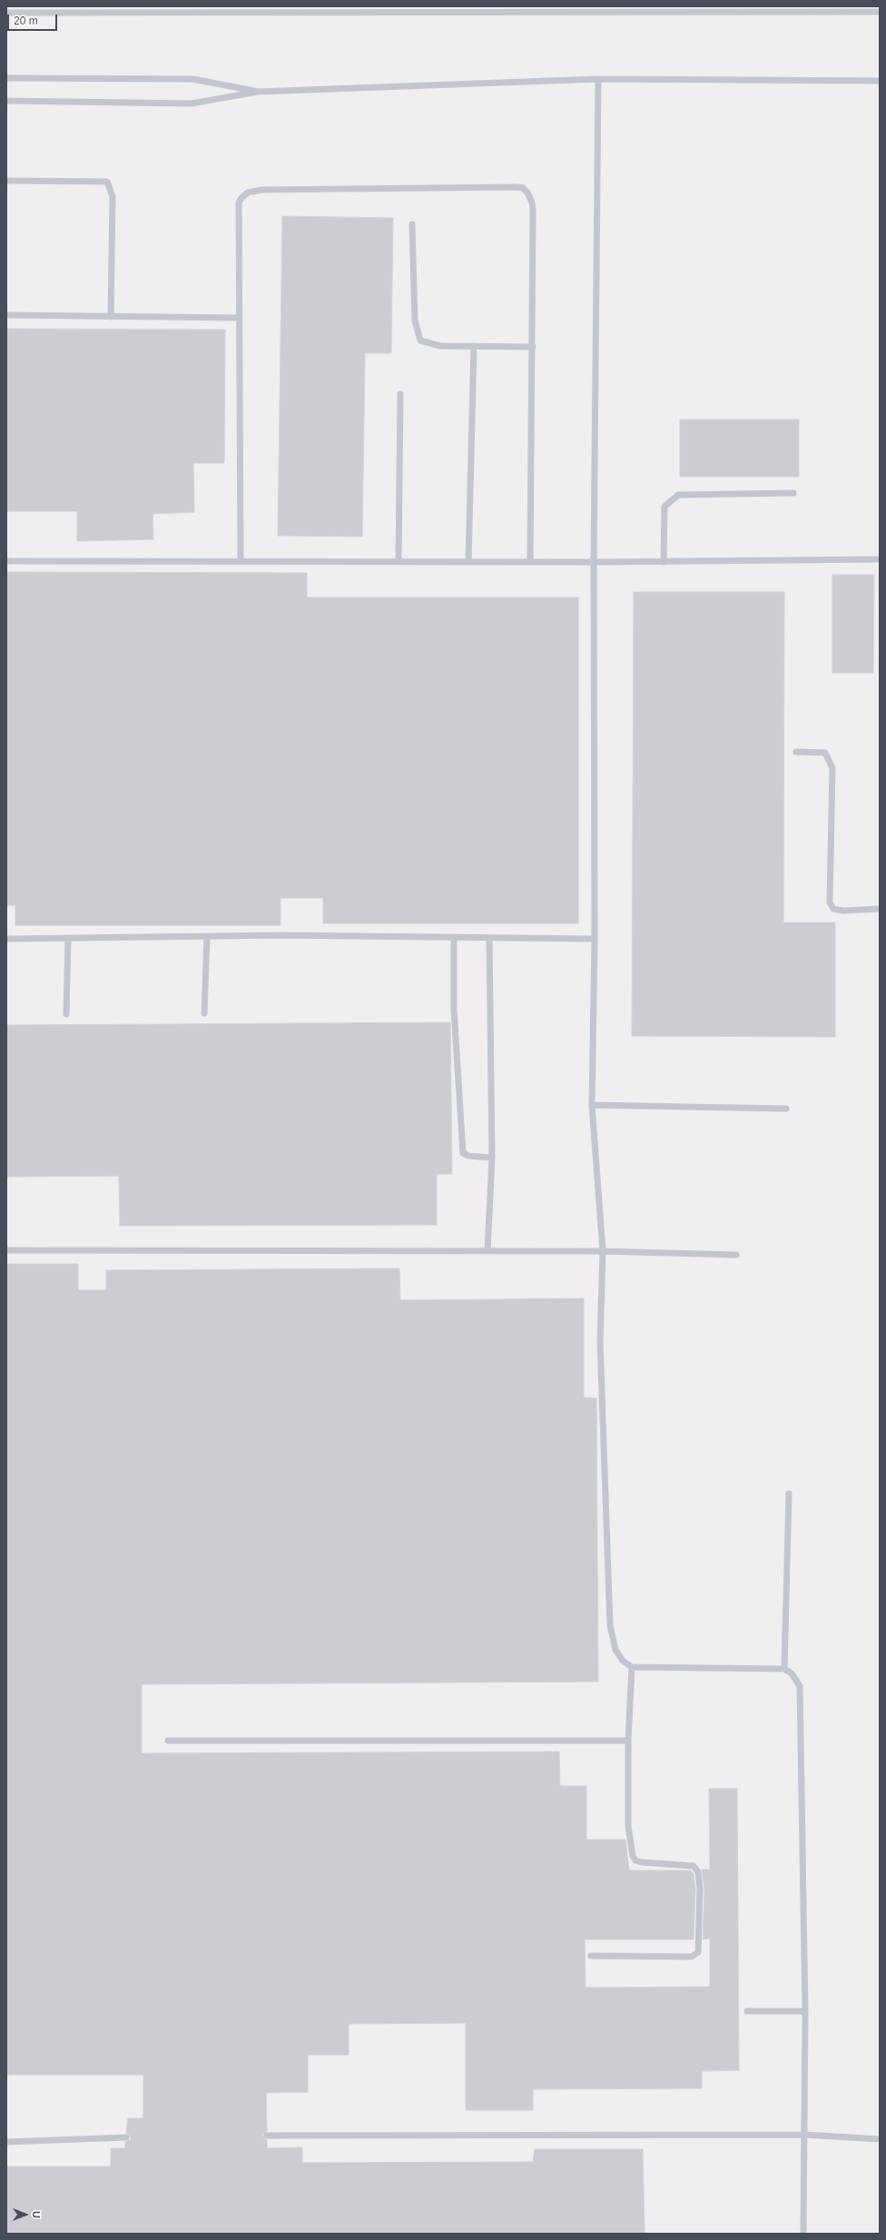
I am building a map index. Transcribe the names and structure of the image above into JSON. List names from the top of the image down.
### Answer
{
  "scale_bar": "20 m",
  "north": "right"
}
